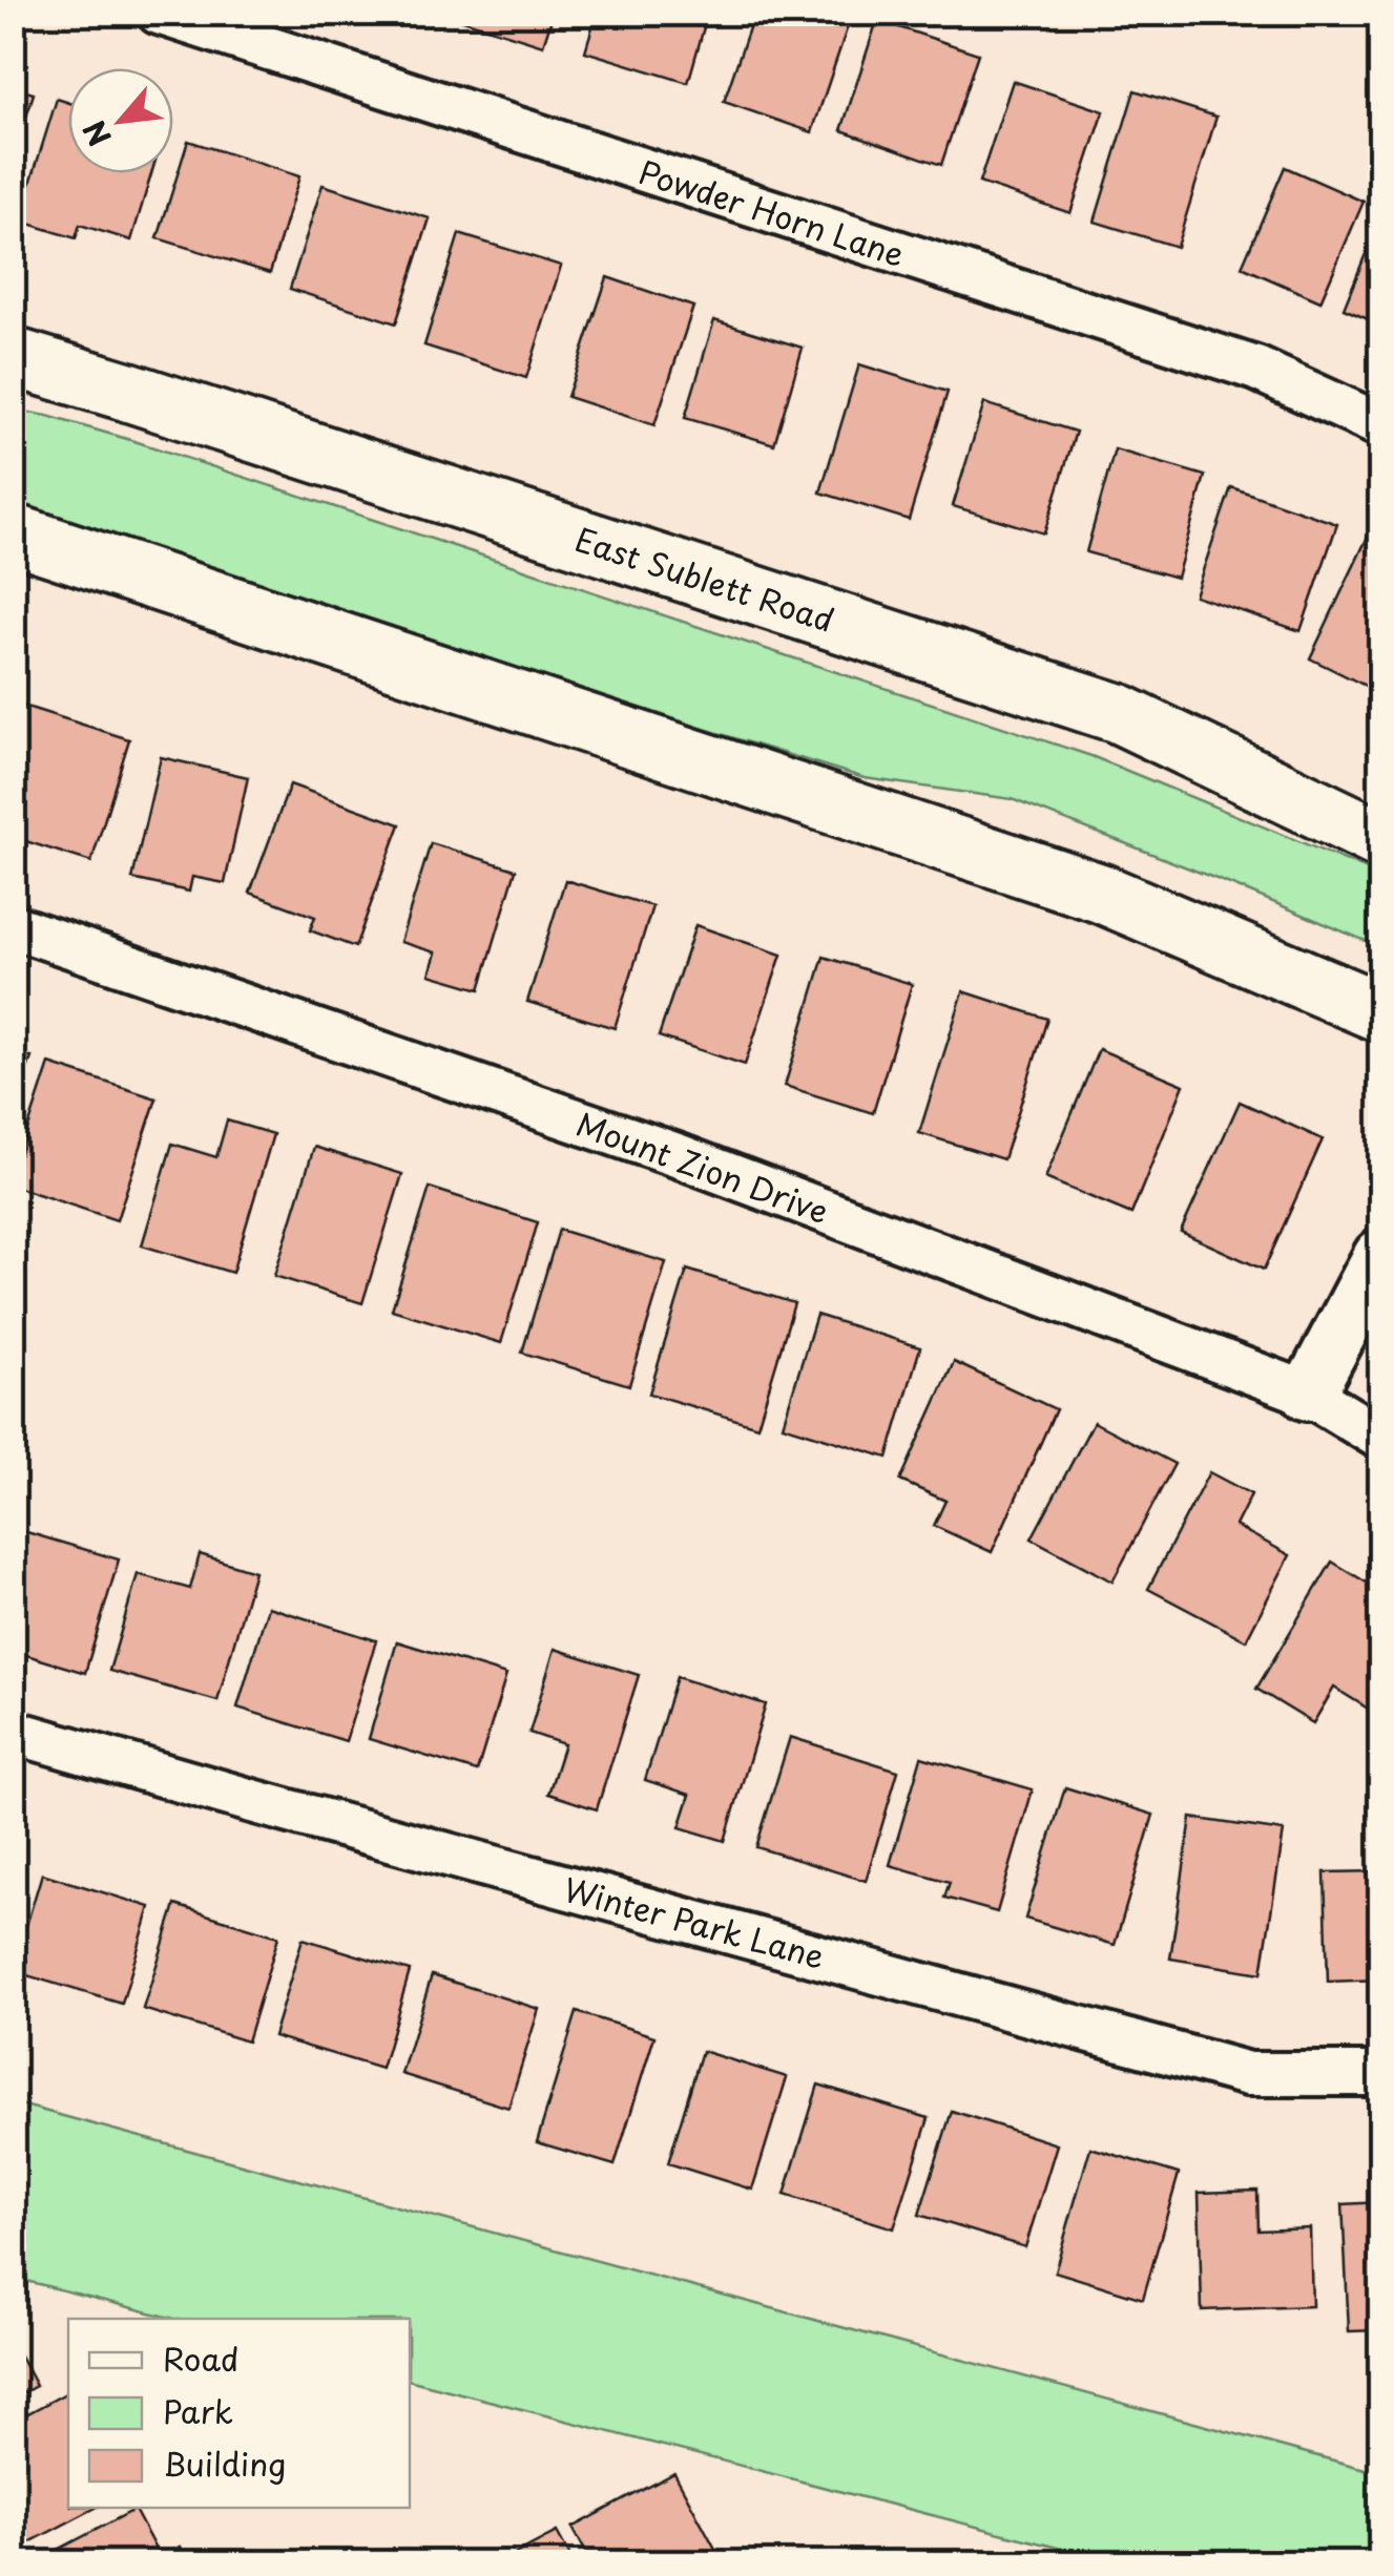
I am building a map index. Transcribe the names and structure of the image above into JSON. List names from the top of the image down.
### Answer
{
  "streets": {
    "main road": ["East Sublett Road"],
    "street": ["Powder Horn Lane", "Mount Zion Drive", "Winter Park Lane"]
  },
  "legend": ["Road", "Park", "Building"],
  "north": "bottom left"
}
